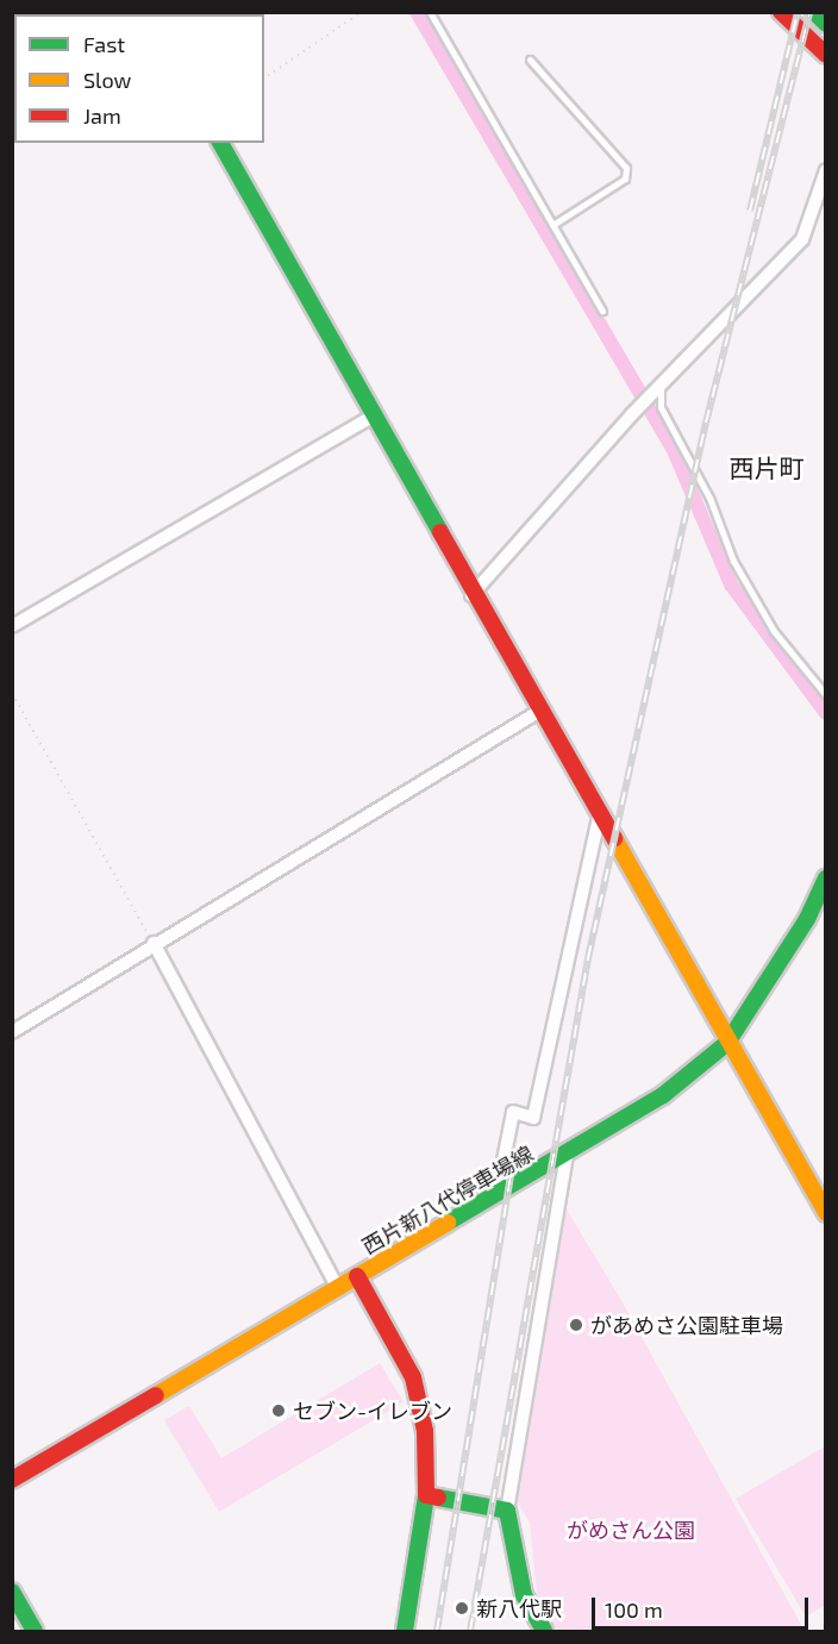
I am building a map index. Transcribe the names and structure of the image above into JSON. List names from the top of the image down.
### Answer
{
  "streets": {
    "street": ["西片新八代停車場線"]
  },
  "districts": ["西片町"],
  "parks": ["がめさん公園"],
  "places": ["があめさ公園駐車場", "セブン-イレブン", "新八代駅"],
  "legend": ["Fast", "Slow", "Jam"],
  "scale_bar": "100 m"
}
